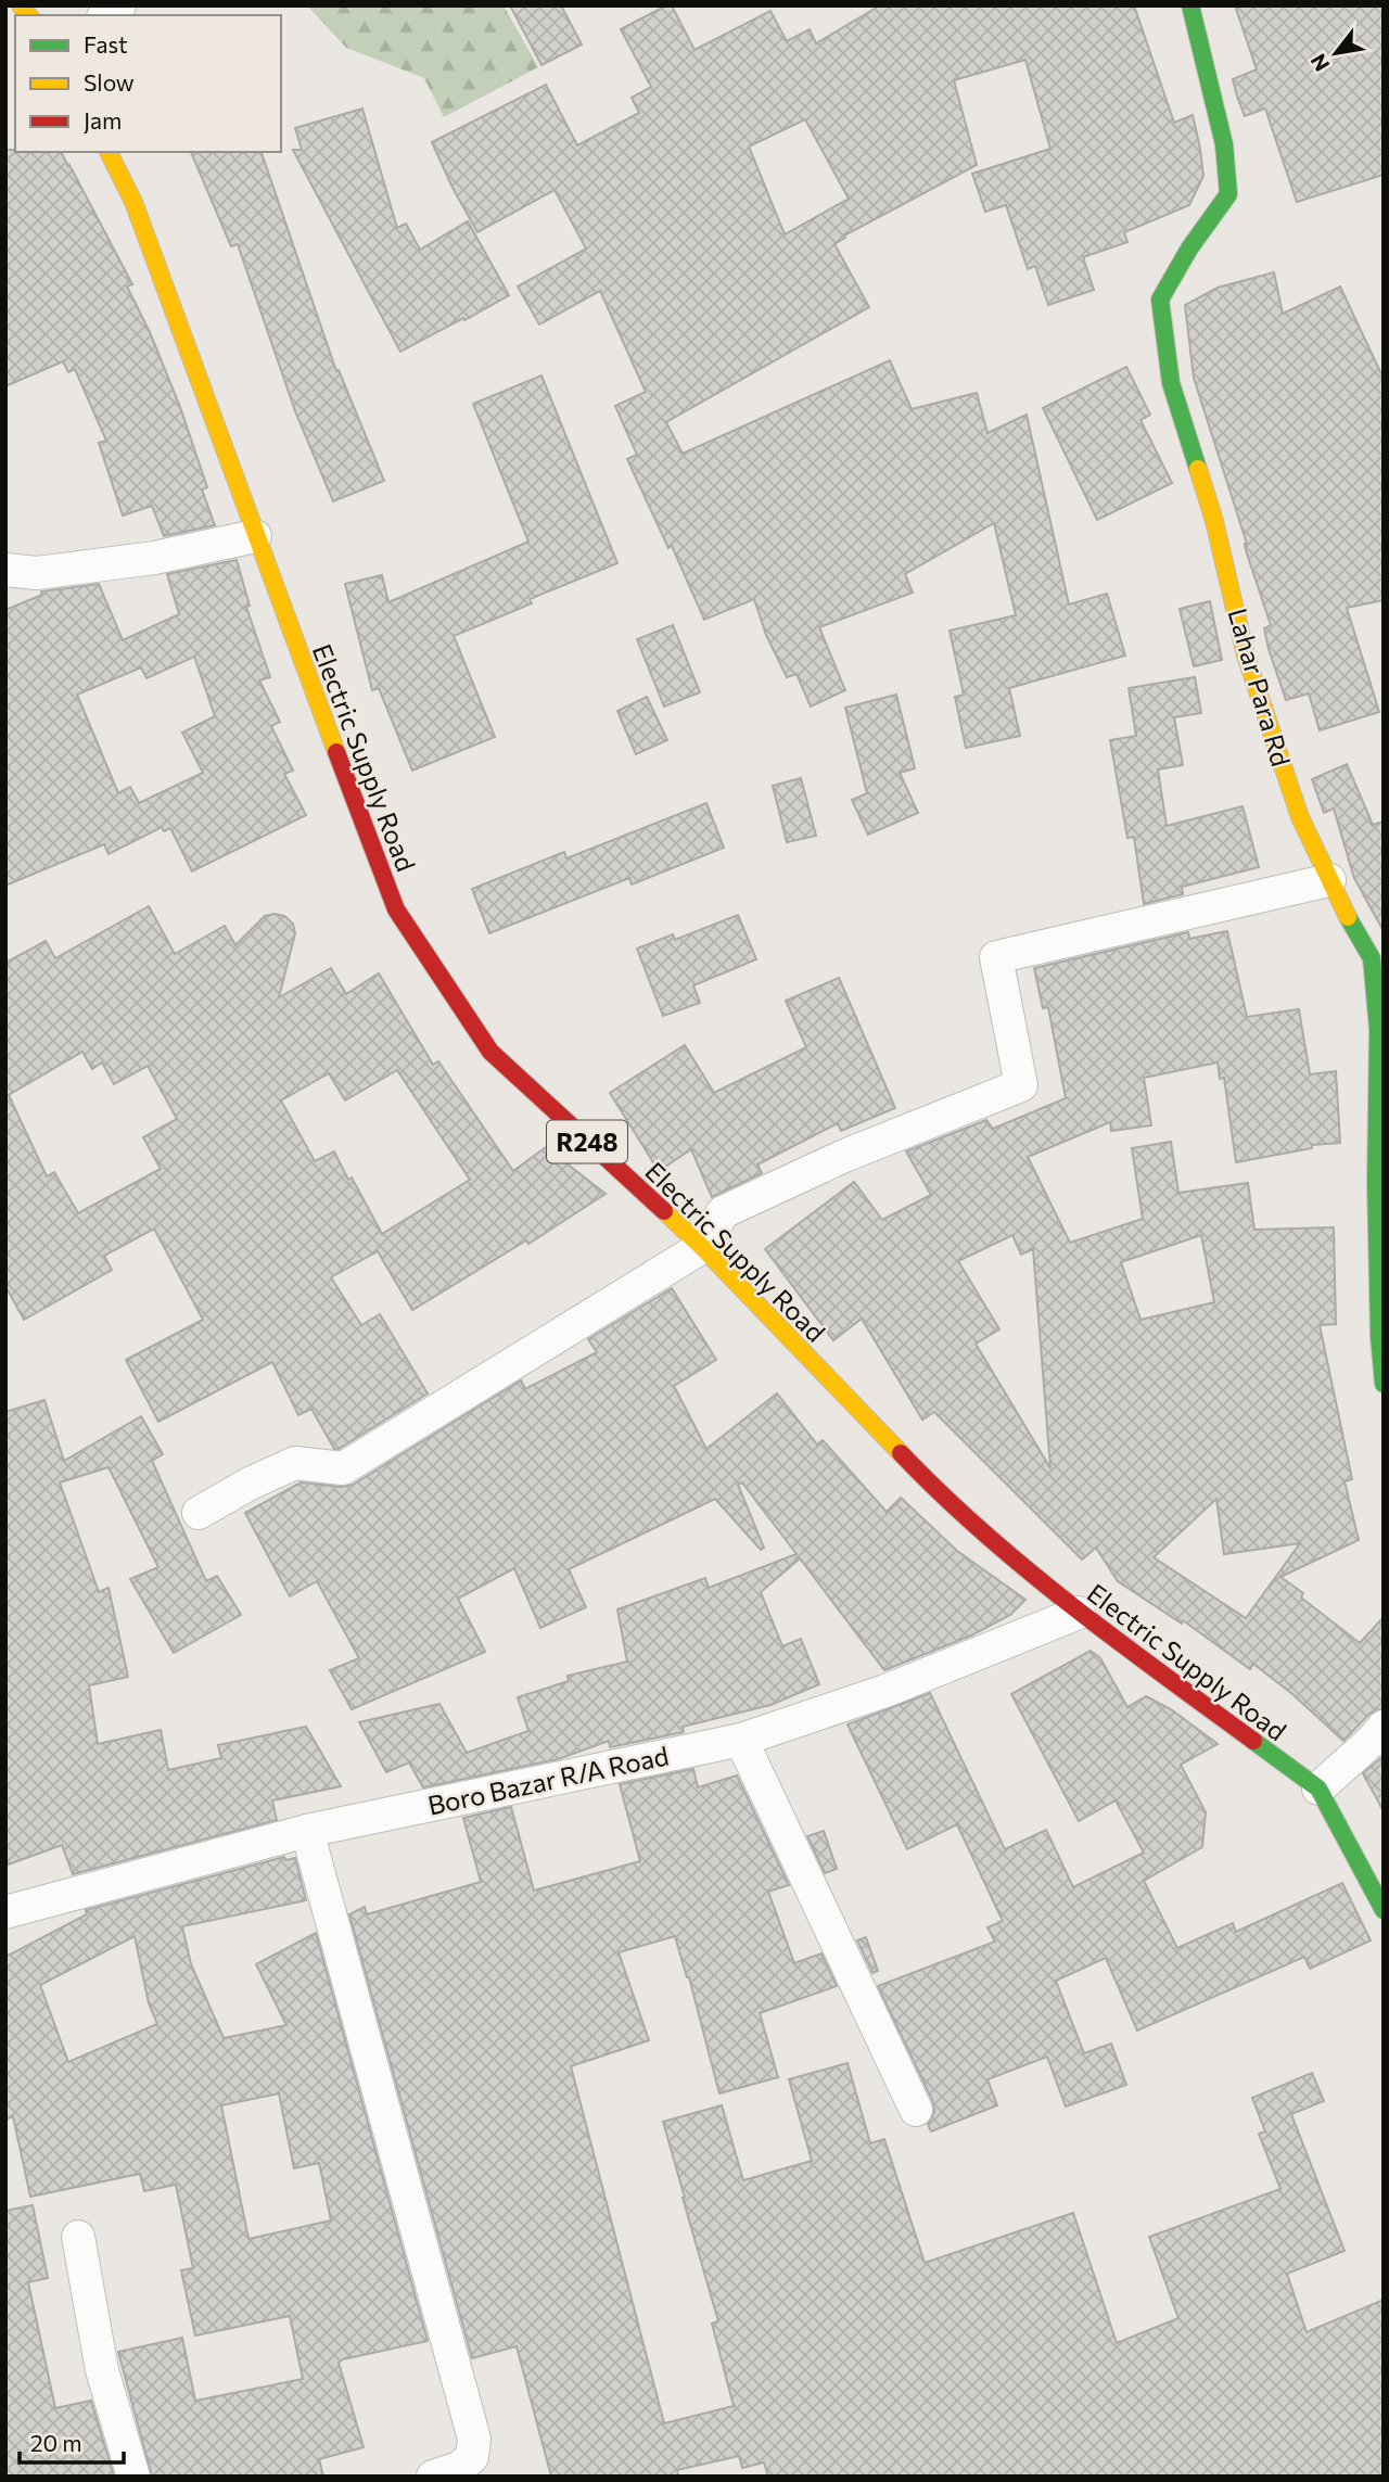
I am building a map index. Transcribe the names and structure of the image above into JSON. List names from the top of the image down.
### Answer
{
  "streets": {
    "main road": ["Lahar Para Rd", "Electric Supply Road", "R248"],
    "street": ["Boro Bazar R/A Road"]
  },
  "crossings": [
    ["Electric Supply Road", "Boro Bazar R/A Road"]
  ],
  "legend": ["Fast", "Slow", "Jam"],
  "scale_bar": "20 m",
  "north": "bottom left"
}
